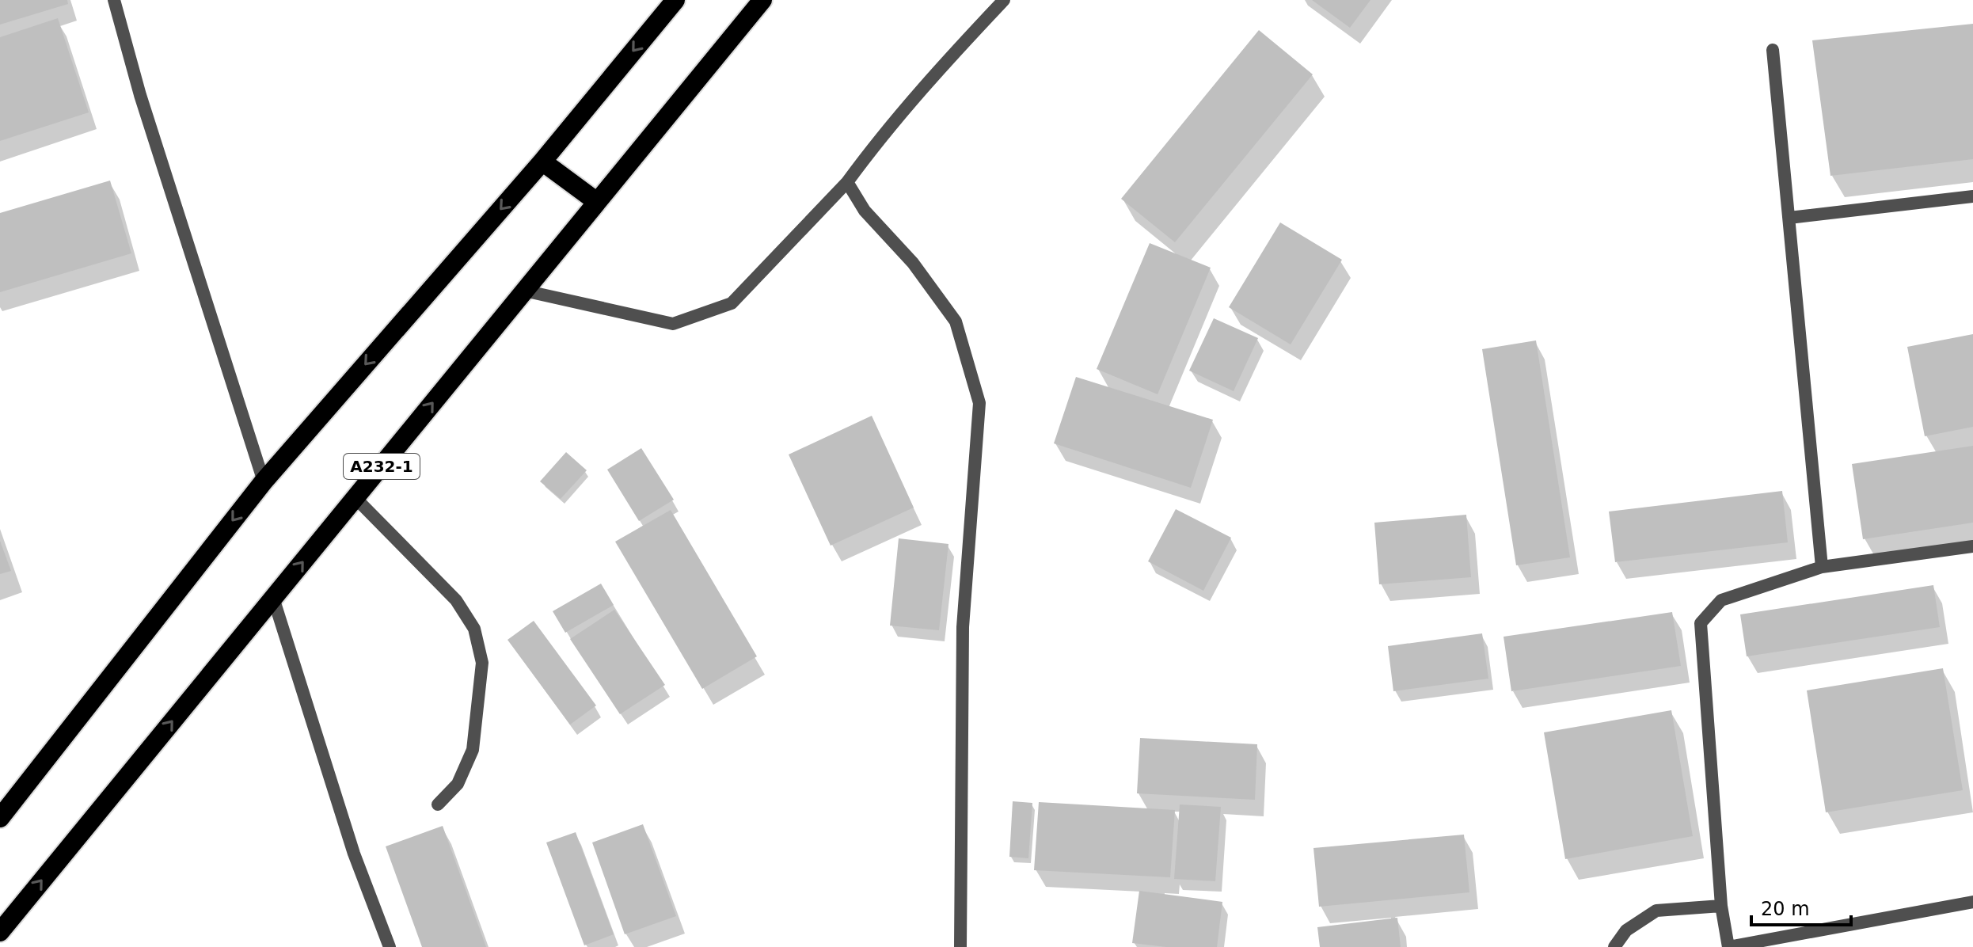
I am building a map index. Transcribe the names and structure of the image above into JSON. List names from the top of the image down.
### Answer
{
  "streets": {
    "highway": ["A232-1"]
  },
  "scale_bar": "20 m"
}
